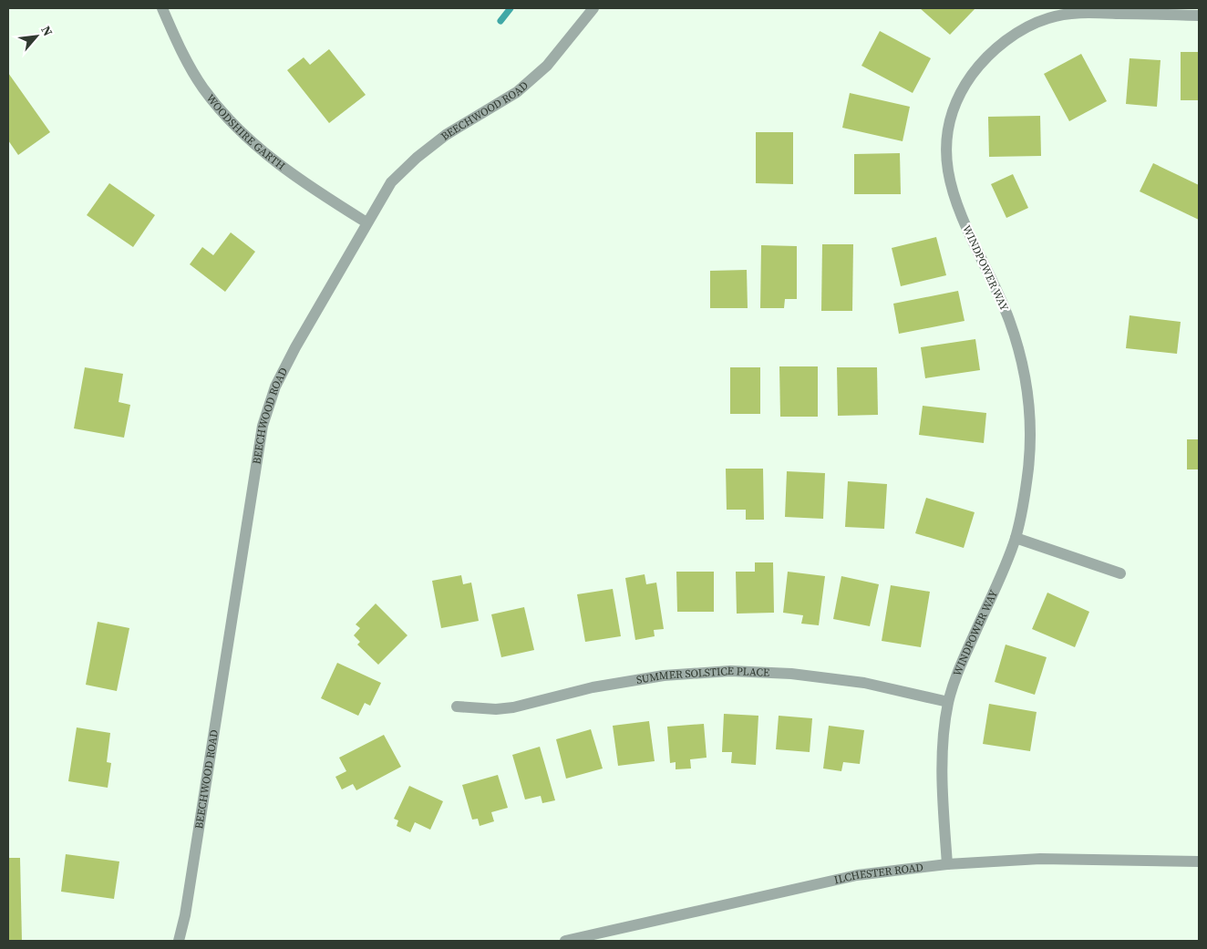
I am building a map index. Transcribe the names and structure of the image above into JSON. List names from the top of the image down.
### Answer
{
  "streets": {
    "street": [
      "BEECHWOOD ROAD",
      "WOODSHIRE GARTH",
      "WINDPOWER WAY",
      "SUMMER SOLSTICE PLACE",
      "ILCHESTER ROAD"
    ]
  },
  "crossings": [
    ["BEECHWOOD ROAD", "WOODSHIRE GARTH"],
    ["WINDPOWER WAY", "SUMMER SOLSTICE PLACE"],
    ["WINDPOWER WAY", "ILCHESTER ROAD"]
  ],
  "north": "top right"
}
